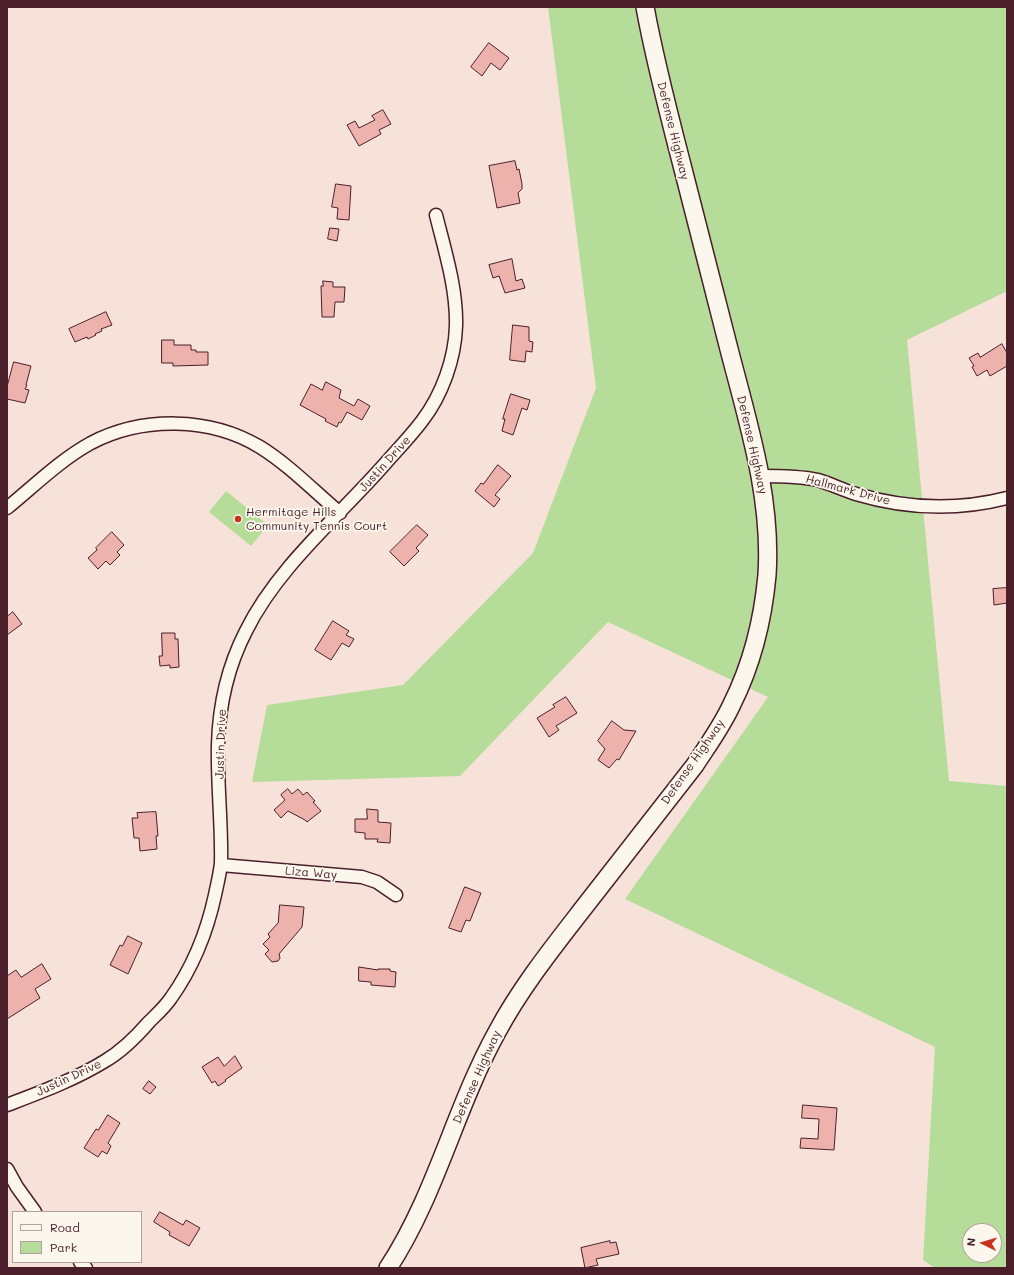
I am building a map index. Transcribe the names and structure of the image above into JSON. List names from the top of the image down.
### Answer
{
  "streets": {
    "main road": ["Defense Highway"],
    "street": ["Justin Drive", "Hallmark Drive", "Liza Way"]
  },
  "crossings": [
    ["Defense Highway", "Hallmark Drive"],
    ["Justin Drive", "Liza Way"]
  ],
  "places": ["Hermitage Hills Community Tennis Court"],
  "legend": ["Road", "Park"],
  "north": "left"
}
